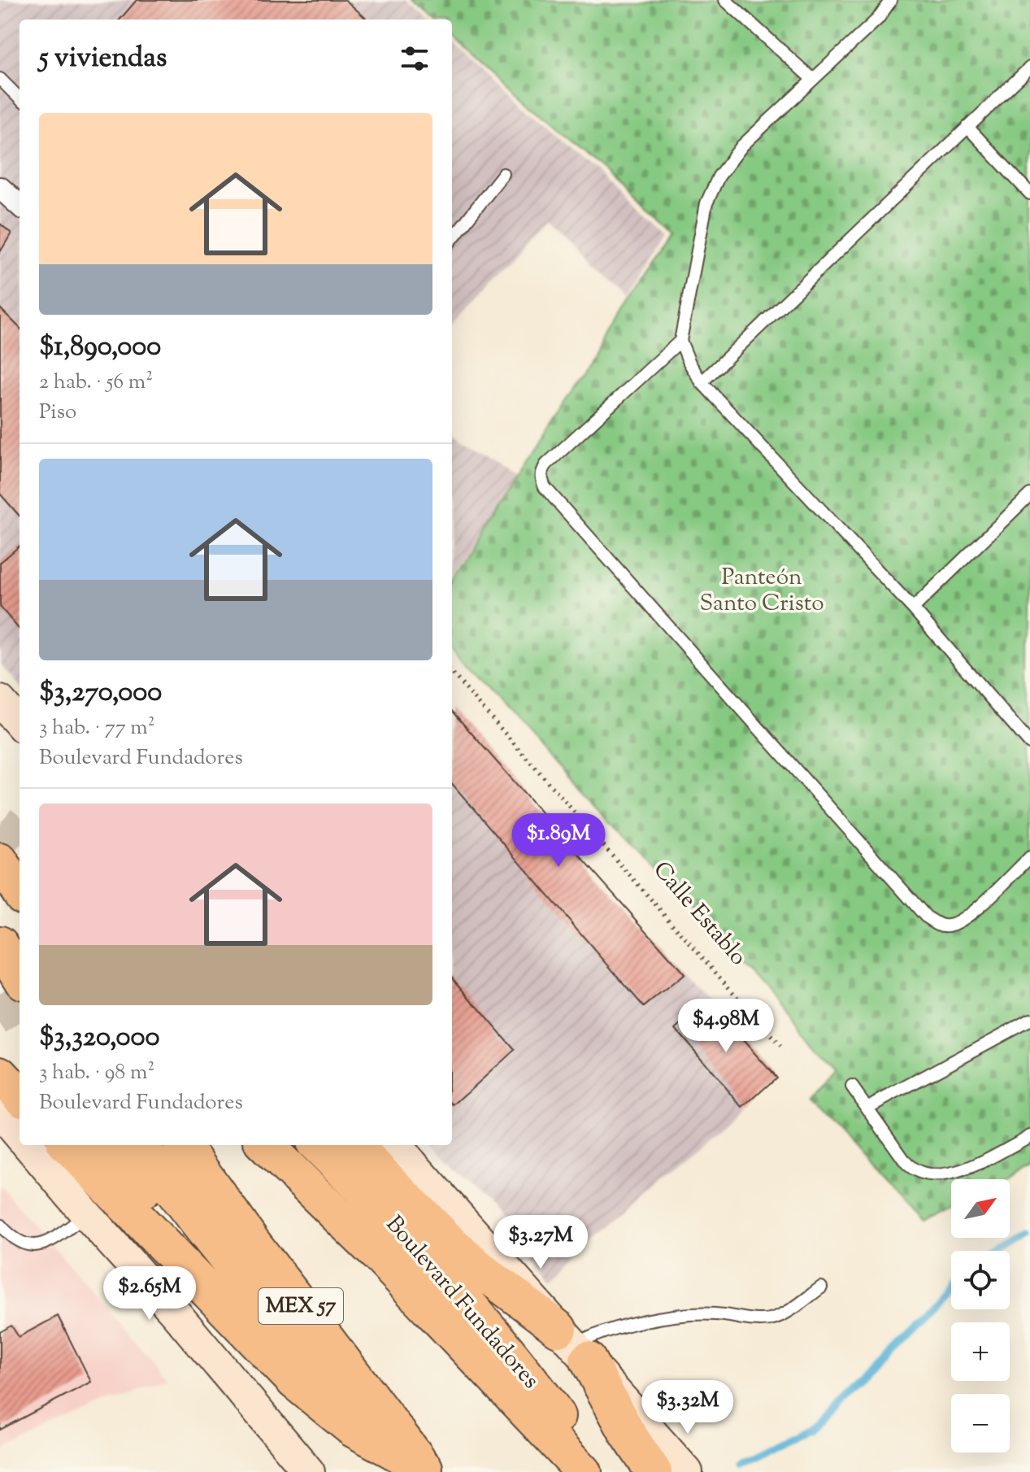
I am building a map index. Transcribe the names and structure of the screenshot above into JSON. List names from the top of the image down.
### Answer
{
  "streets": {
    "highway": ["Boulevard Fundadores", "MEX 57"],
    "path": ["Calle Establo"]
  },
  "parks": ["Panteón Santo Cristo"],
  "north": "top right",
  "page": {
    "heading": "5 viviendas",
    "list": [
      {
        "name": "$1,890,000",
        "note": "2 hab. · 56 m² · Piso"
      },
      {
        "name": "$3,270,000",
        "note": "3 hab. · 77 m² · Boulevard Fundadores"
      },
      {
        "name": "$3,320,000",
        "note": "3 hab. · 98 m² · Boulevard Fundadores"
      }
    ],
    "price": [
      "$1.89M",
      "$4.98M",
      "$3.27M",
      "$2.65M",
      "$3.32M"
    ],
    "map_buttons": ["+", "−"]
  }
}
